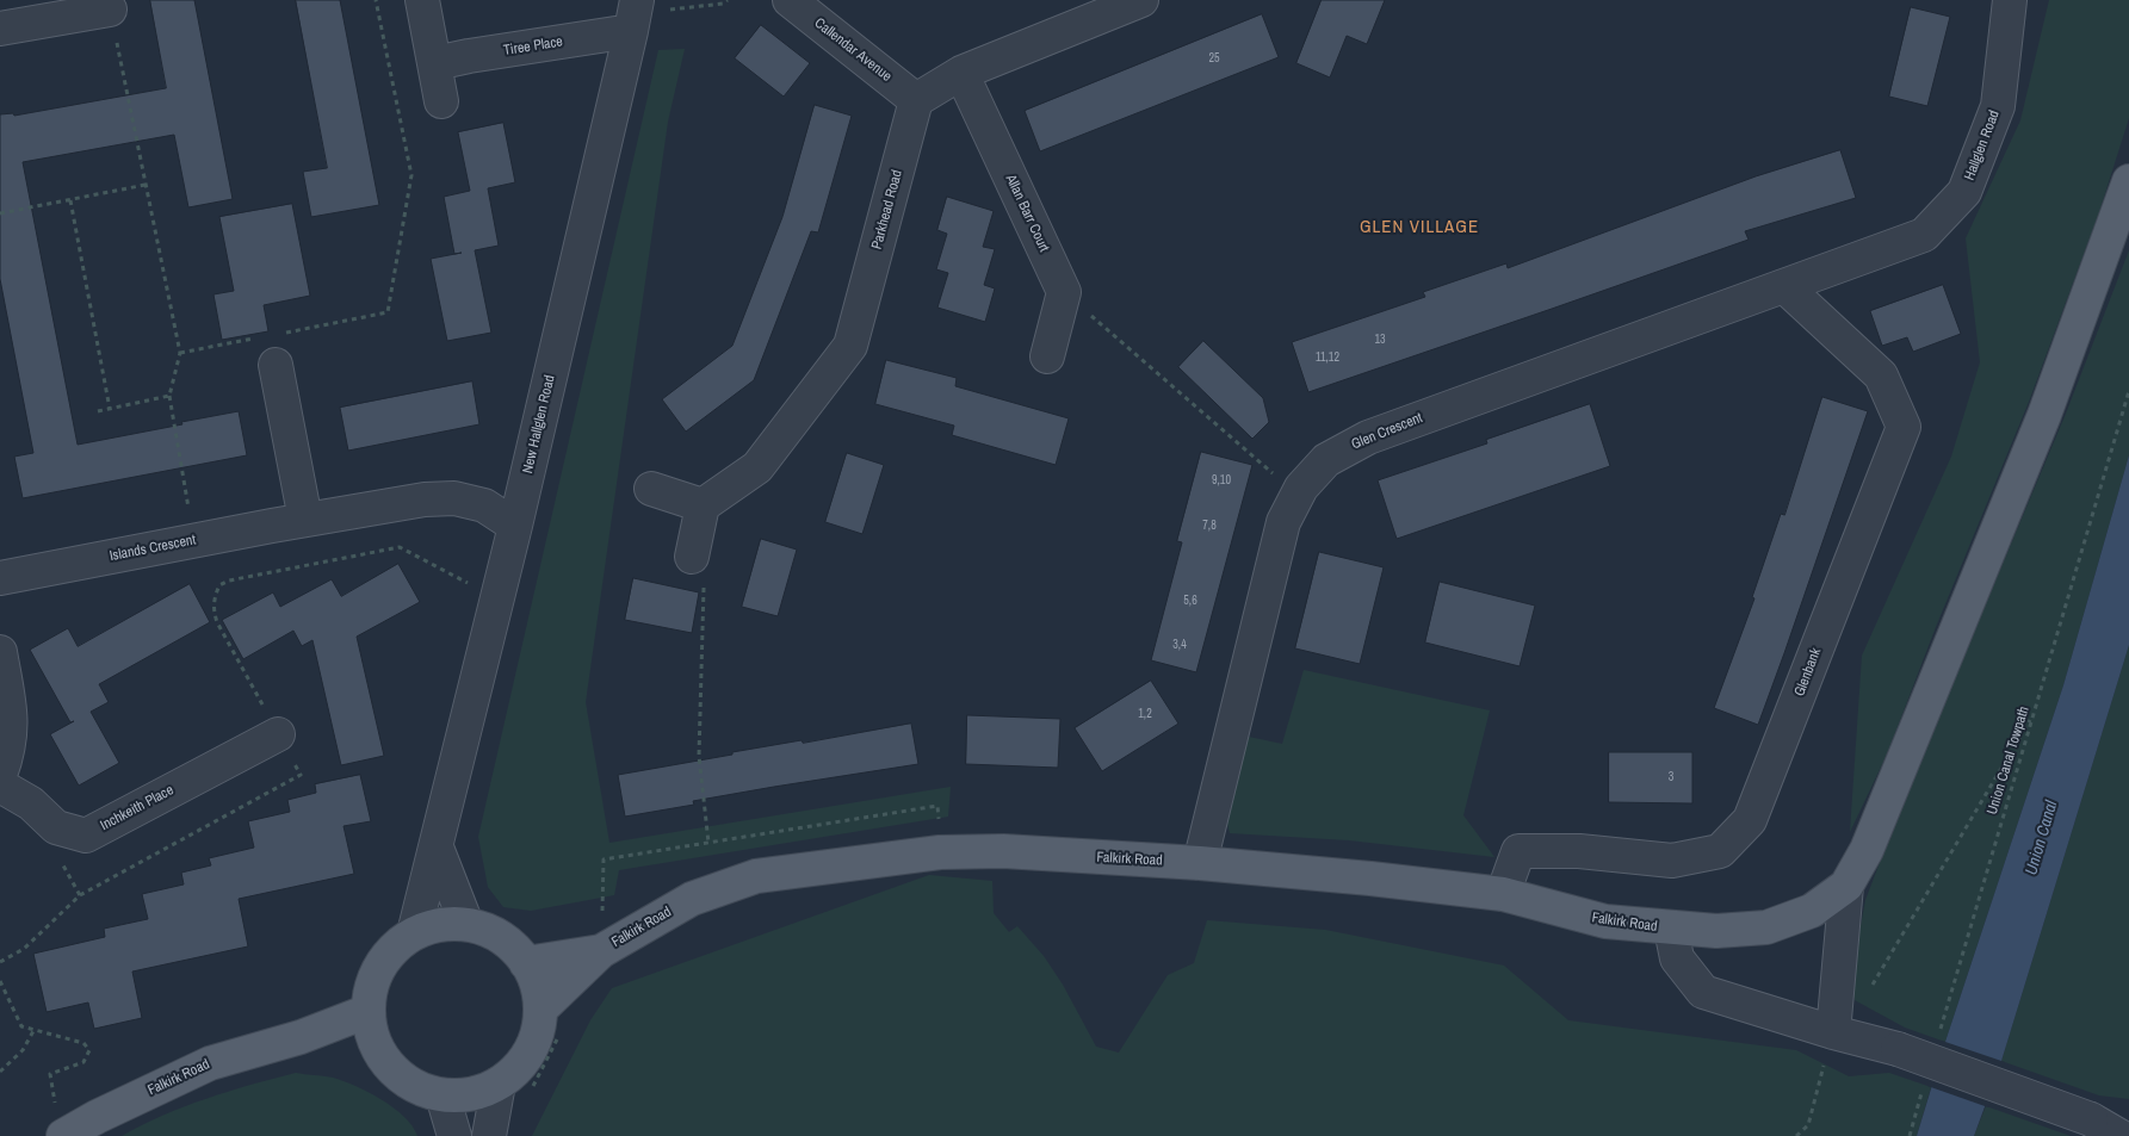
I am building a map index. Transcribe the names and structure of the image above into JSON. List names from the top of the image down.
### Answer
{
  "streets": {
    "main road": ["Falkirk Road"],
    "street": [
      "Tiree Place",
      "Callendar Avenue",
      "Hallglen Road",
      "Parkhead Road",
      "Allan Barr Court",
      "New Hallglen Road",
      "Glen Crescent",
      "Islands Crescent",
      "Glenbank",
      "Inchkeith Place"
    ],
    "path": ["Union Canal Towpath"]
  },
  "crossings": [
    ["Tiree Place", "New Hallglen Road"],
    ["Callendar Avenue", "Parkhead Road"],
    ["Hallglen Road", "Glen Crescent"],
    ["Hallglen Road", "Glenbank"],
    ["New Hallglen Road", "Islands Crescent"],
    ["New Hallglen Road", "Falkirk Road"],
    ["Glen Crescent", "Glenbank"],
    ["Glen Crescent", "Falkirk Road"],
    ["Glenbank", "Falkirk Road"]
  ],
  "districts": ["GLEN VILLAGE"],
  "water": ["Union Canal"],
  "house_numbers": [
    "25",
    "13",
    "11,12",
    "9,10",
    "7,8",
    "5,6",
    "3,4",
    "1,2",
    "3"
  ]
}
